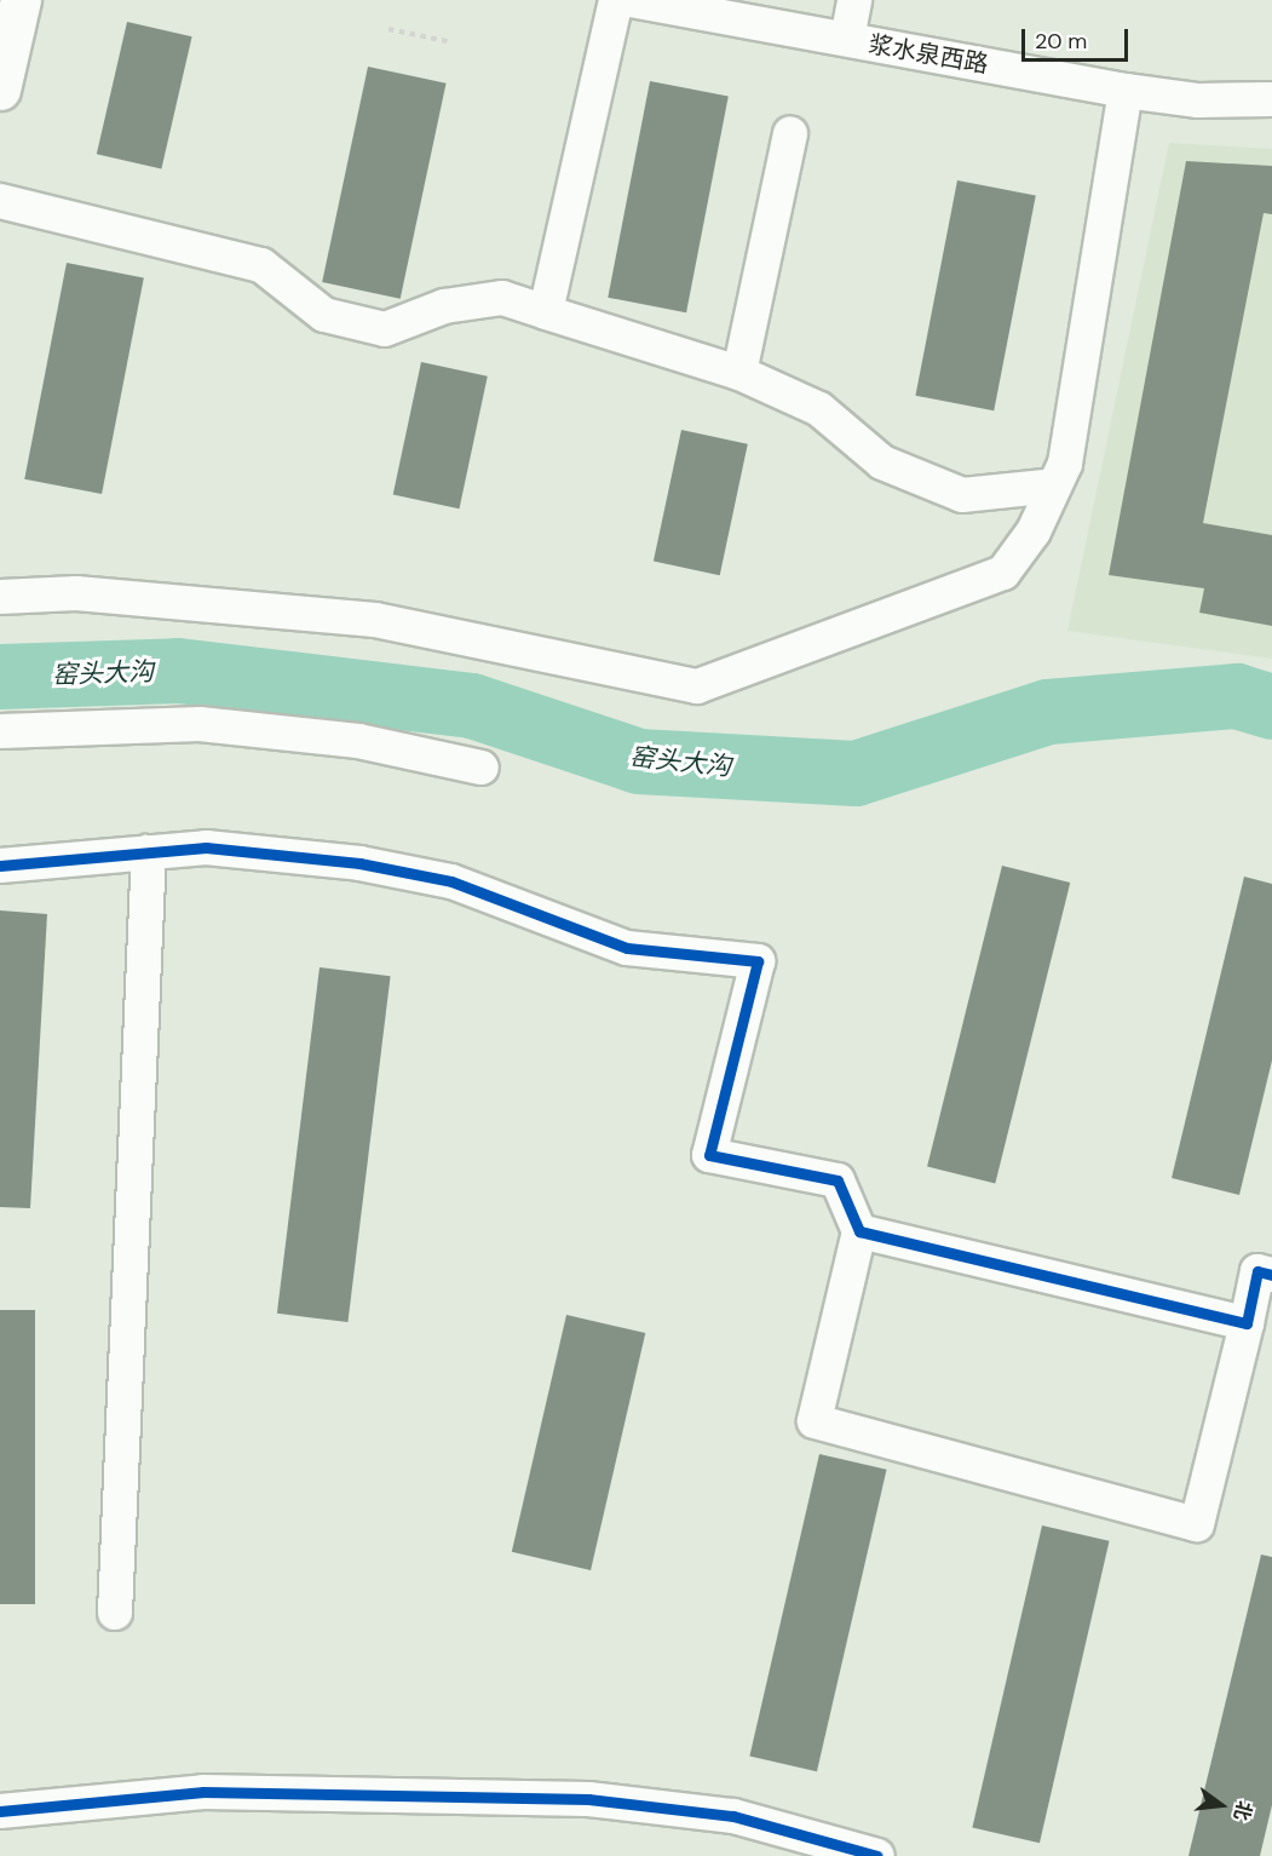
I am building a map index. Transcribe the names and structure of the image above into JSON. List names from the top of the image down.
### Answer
{
  "streets": {
    "street": ["浆水泉西路"]
  },
  "water": ["窑头大沟"],
  "scale_bar": "20 m",
  "north": "right"
}
